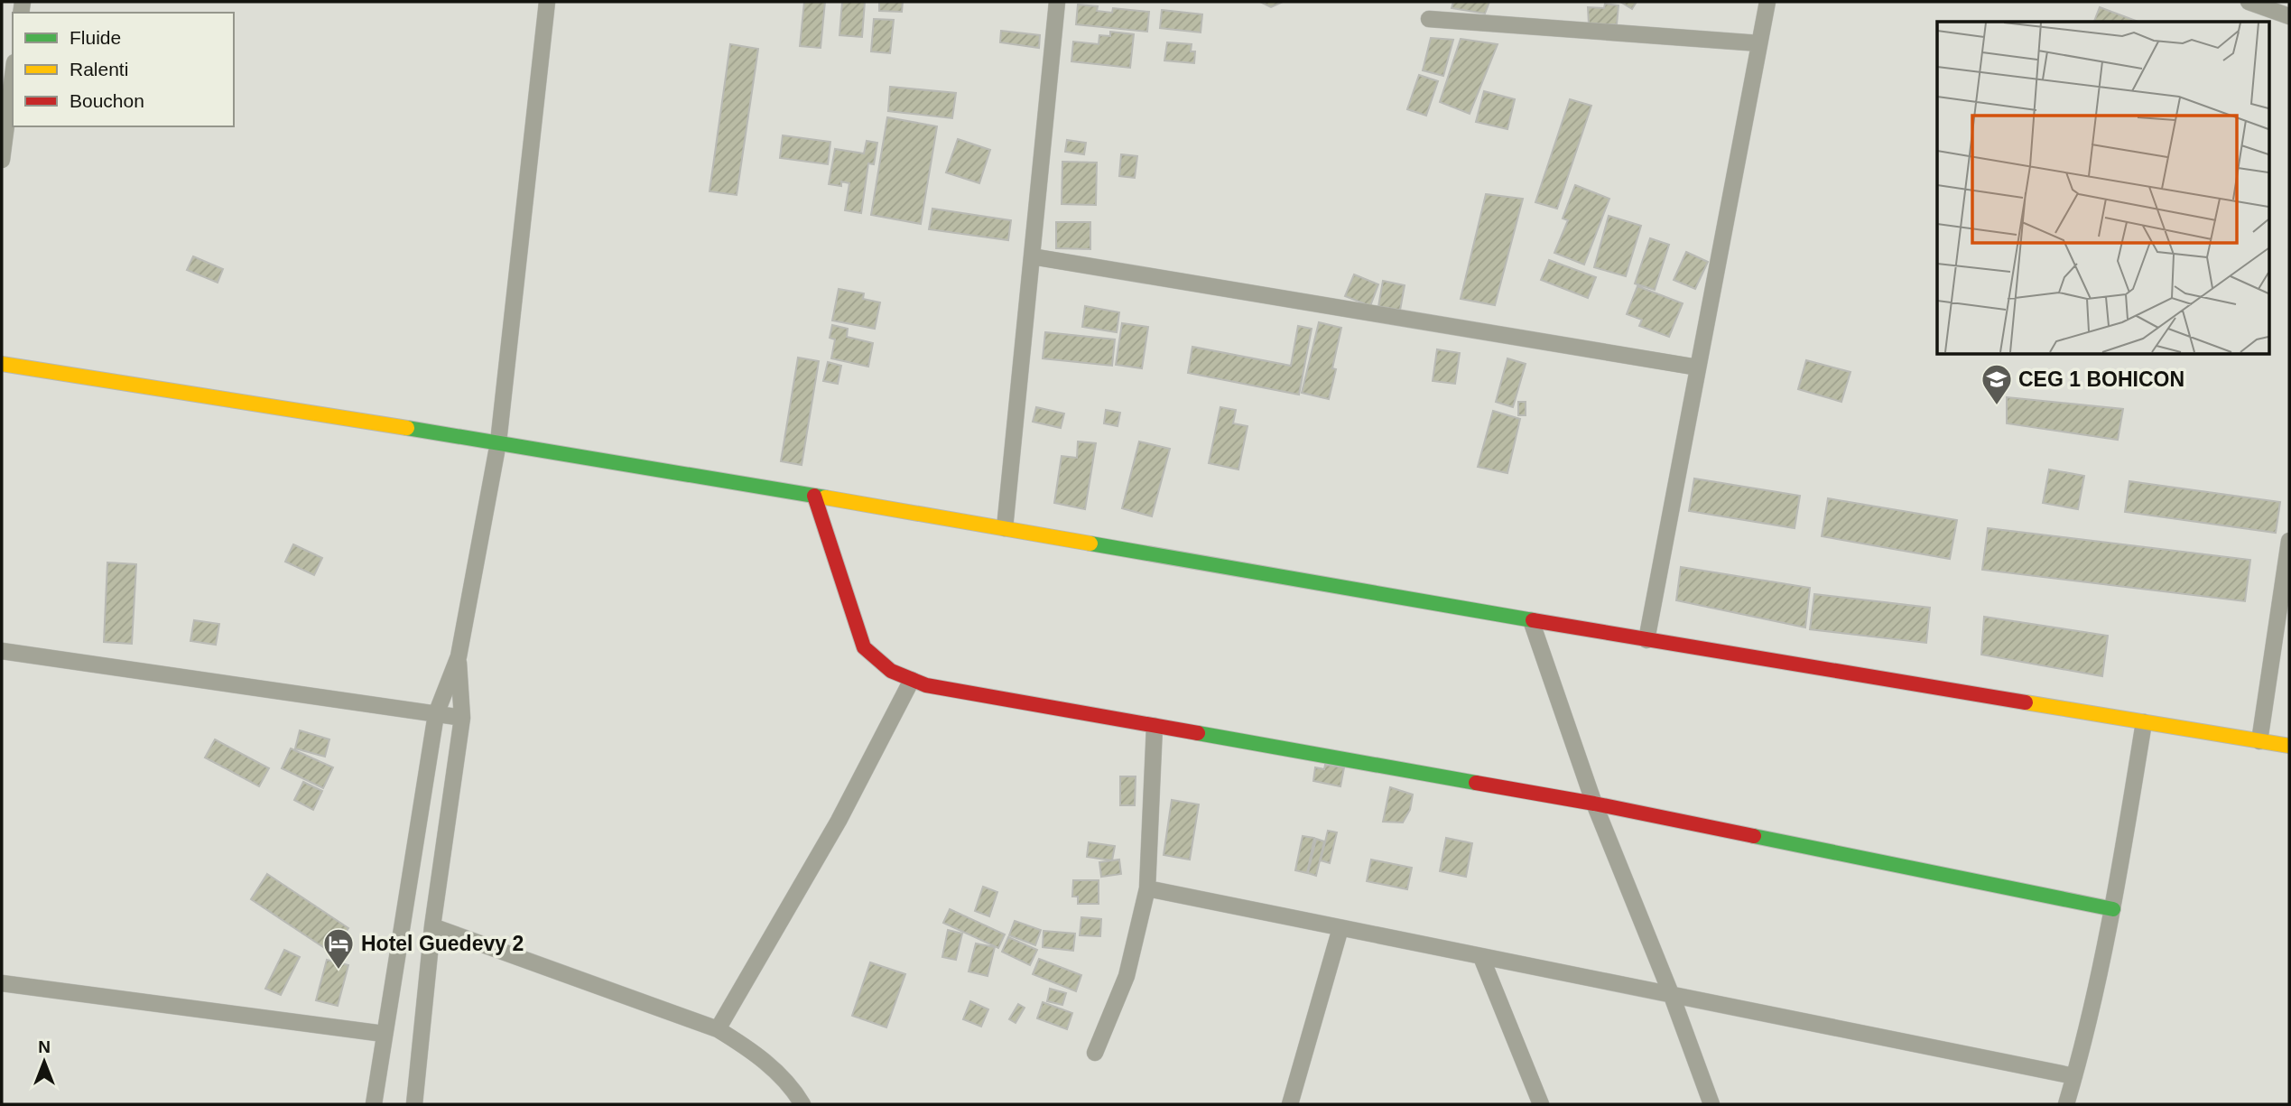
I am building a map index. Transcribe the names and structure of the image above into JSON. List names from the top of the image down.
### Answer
{
  "places": {
    "school or university": ["CEG 1 BOHICON"],
    "hotel": ["Hotel Guedevy 2"]
  },
  "legend": ["Fluide", "Ralenti", "Bouchon"],
  "north": "top"
}
